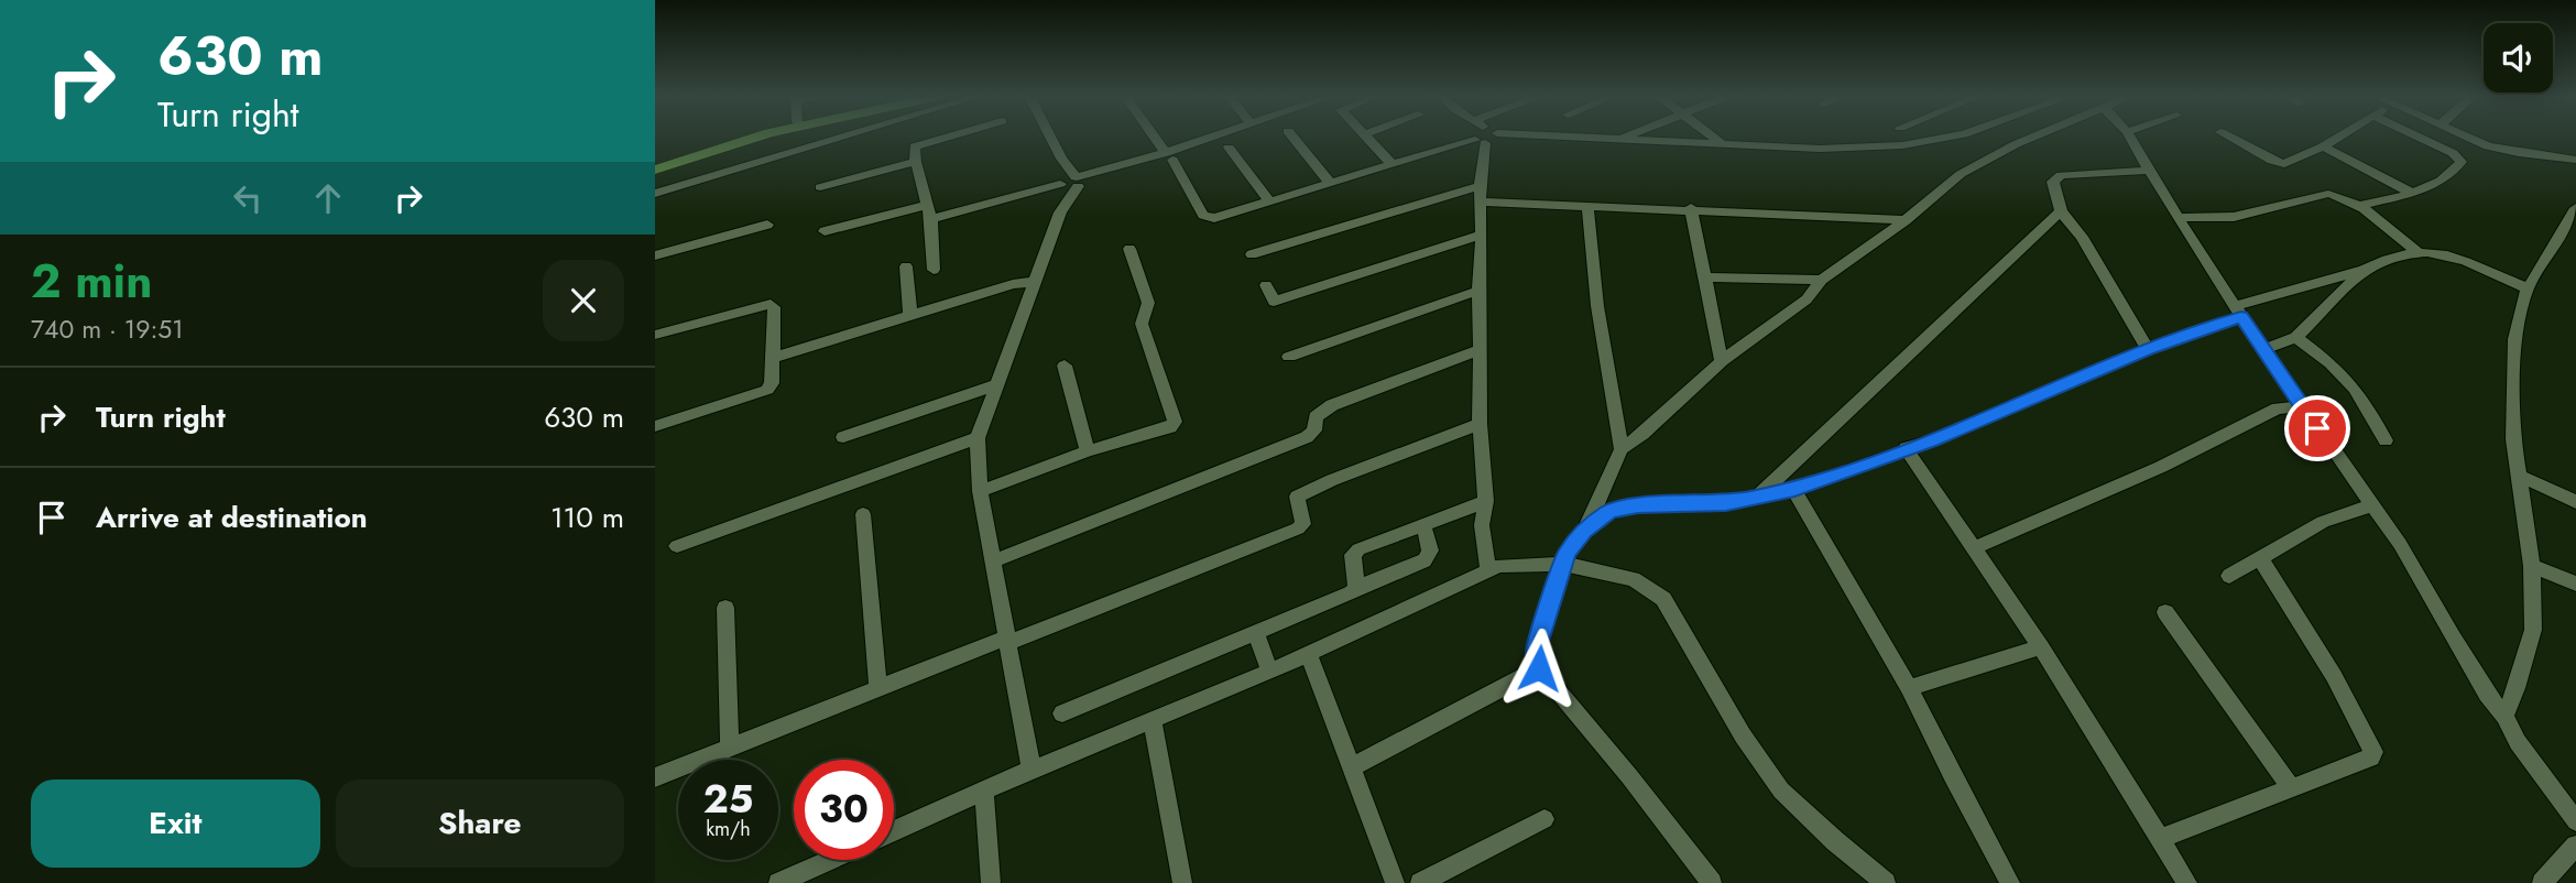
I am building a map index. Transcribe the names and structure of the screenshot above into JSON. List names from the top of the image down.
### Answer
{
  "page": {
    "turn": ["630 m", "Turn right"],
    "heading": ["2 min", "740 m · 19:51"],
    "list": [
      {
        "name": "Turn right",
        "value": "630 m"
      },
      {
        "name": "Arrive at destination",
        "value": "110 m"
      }
    ],
    "speed": "25 km/h",
    "limit": "30",
    "buttons": ["Exit", "Share"]
  }
}
